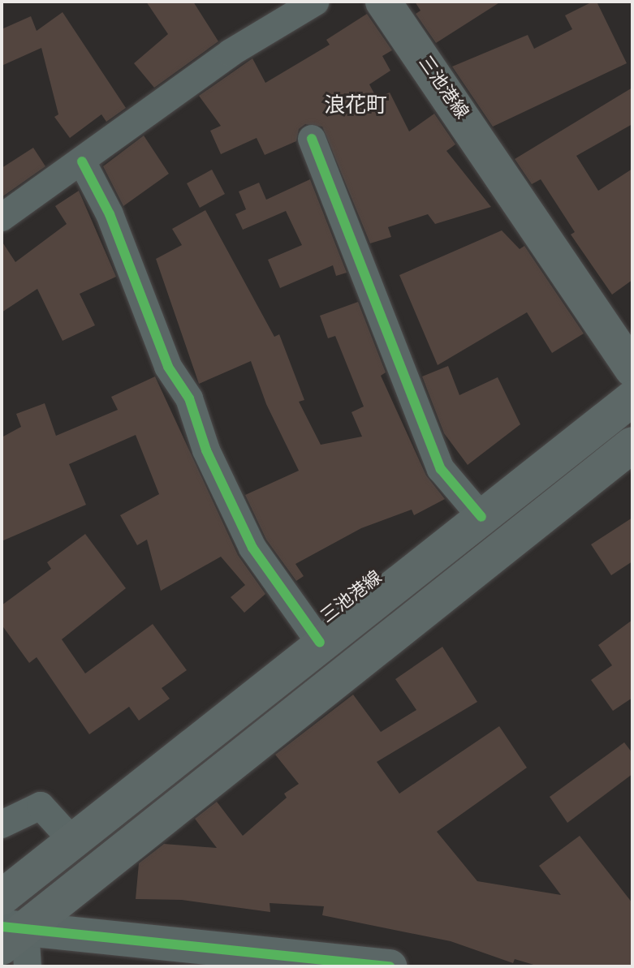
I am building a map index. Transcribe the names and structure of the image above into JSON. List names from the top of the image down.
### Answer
{
  "streets": {
    "main road": ["三池港線"]
  },
  "districts": ["浪花町"]
}
